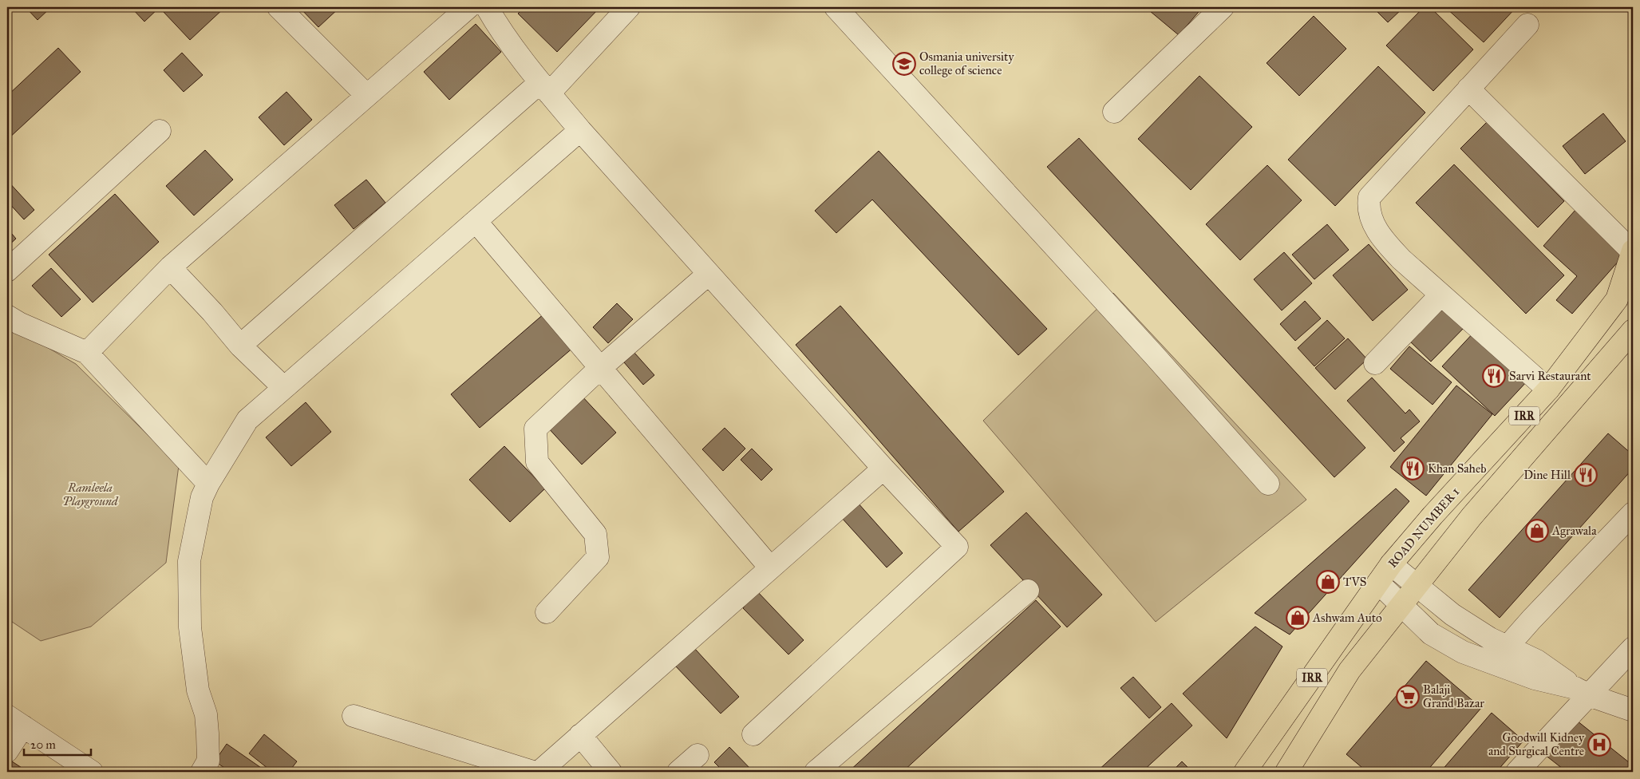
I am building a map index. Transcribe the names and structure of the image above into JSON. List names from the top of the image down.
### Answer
{
  "streets": {
    "main road": ["IRR", "ROAD NUMBER 1"]
  },
  "parks": ["Ramleela Playground"],
  "places": {
    "school or university": ["Osmania university college of science"],
    "restaurant": ["Sarvi Restaurant", "Khan Saheb", "Dine Hill"],
    "shop": ["Agrawala", "TVS", "Ashwam Auto"],
    "supermarket": ["Balaji Grand Bazar"],
    "hospital": ["Goodwill Kidney and Surgical Centre"]
  },
  "scale_bar": "20 m"
}
